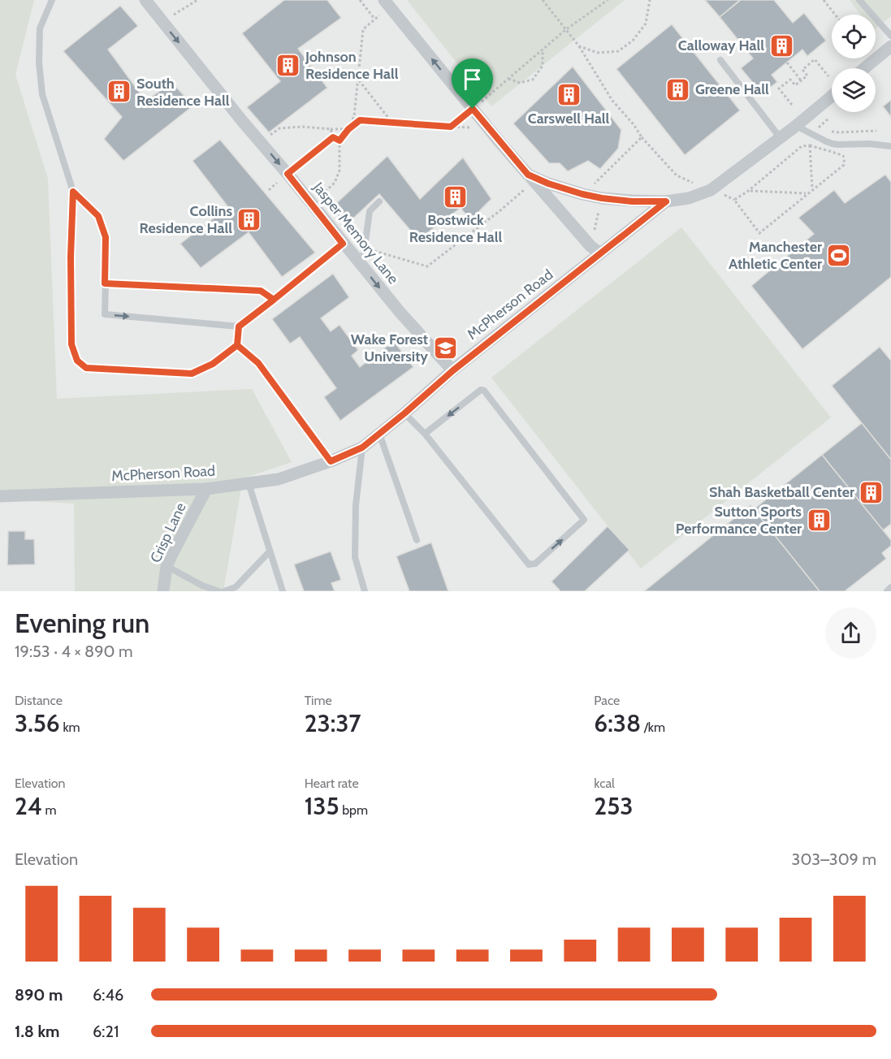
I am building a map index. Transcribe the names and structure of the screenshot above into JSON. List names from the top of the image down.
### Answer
{
  "streets": {
    "street": ["Jasper Memory Lane", "McPherson Road", "Crisp Lane"]
  },
  "crossings": [
    ["Jasper Memory Lane", "McPherson Road"],
    ["McPherson Road", "Crisp Lane"]
  ],
  "one_way": ["Jasper Memory Lane"],
  "places": {
    "building": [
      "Calloway Hall",
      "Johnson Residence Hall",
      "Greene Hall",
      "South Residence Hall",
      "Carswell Hall",
      "Bostwick Residence Hall",
      "Collins Residence Hall",
      "Shah Basketball Center",
      "Sutton Sports Performance Center"
    ],
    "sports": ["Manchester Athletic Center"],
    "school or university": ["Wake Forest University"]
  },
  "page": {
    "heading": ["Evening run", "19:53 · 4 × 890 m"],
    "stats": [
      ["Distance", "3.56 km"],
      ["Time", "23:37"],
      ["Pace", "6:38 /km"],
      ["Elevation", "24 m"],
      ["Heart rate", "135 bpm"],
      ["kcal", "253"]
    ],
    "chart": ["Elevation", "303–309 m"],
    "list": [
      {
        "name": "890 m",
        "note": "6:46"
      },
      {
        "name": "1.8 km",
        "note": "6:21"
      }
    ]
  }
}
